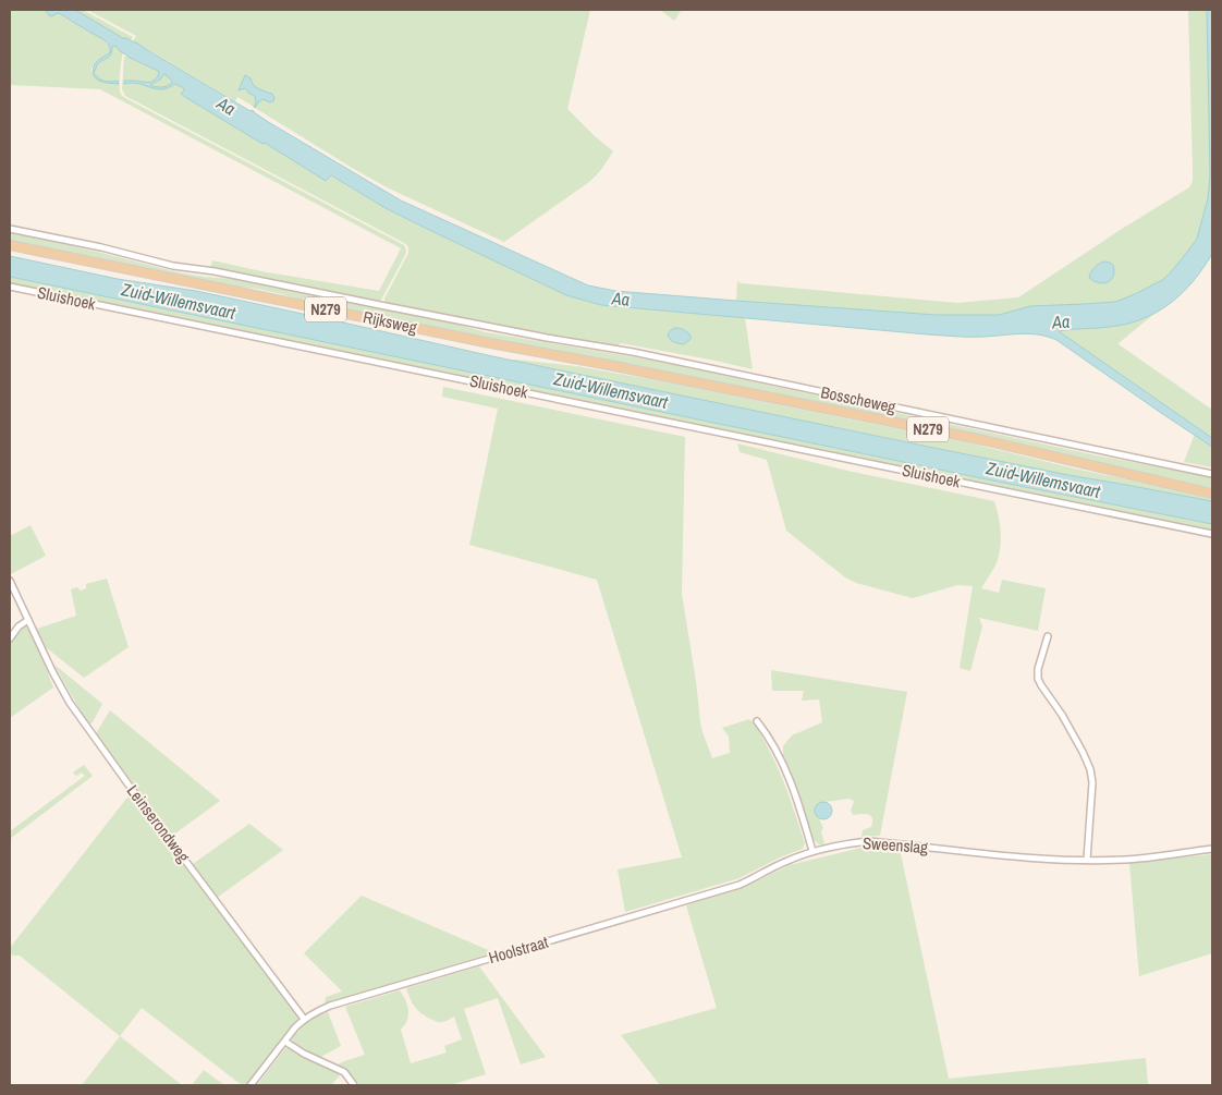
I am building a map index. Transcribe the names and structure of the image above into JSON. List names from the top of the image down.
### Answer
{
  "streets": {
    "main road": ["N279", "Rijksweg", "Bosscheweg"],
    "street": [
      "Sluishoek",
      "Leinserondweg",
      "Sweenslag",
      "Hoolstraat"
    ]
  },
  "crossings": [
    ["Rijksweg", "Bosscheweg"],
    ["Leinserondweg", "Hoolstraat"],
    ["Sweenslag", "Hoolstraat"]
  ],
  "water": ["Aa", "Zuid-Willemsvaart"]
}
